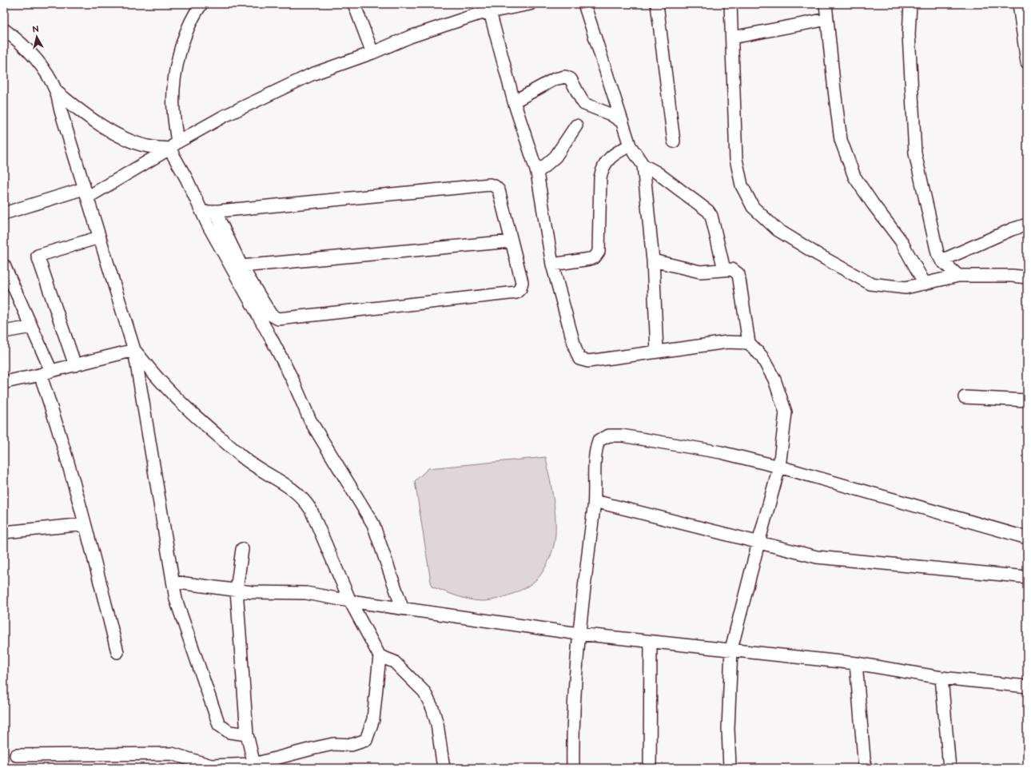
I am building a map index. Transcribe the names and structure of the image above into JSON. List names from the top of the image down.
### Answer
{
  "north": "top"
}
